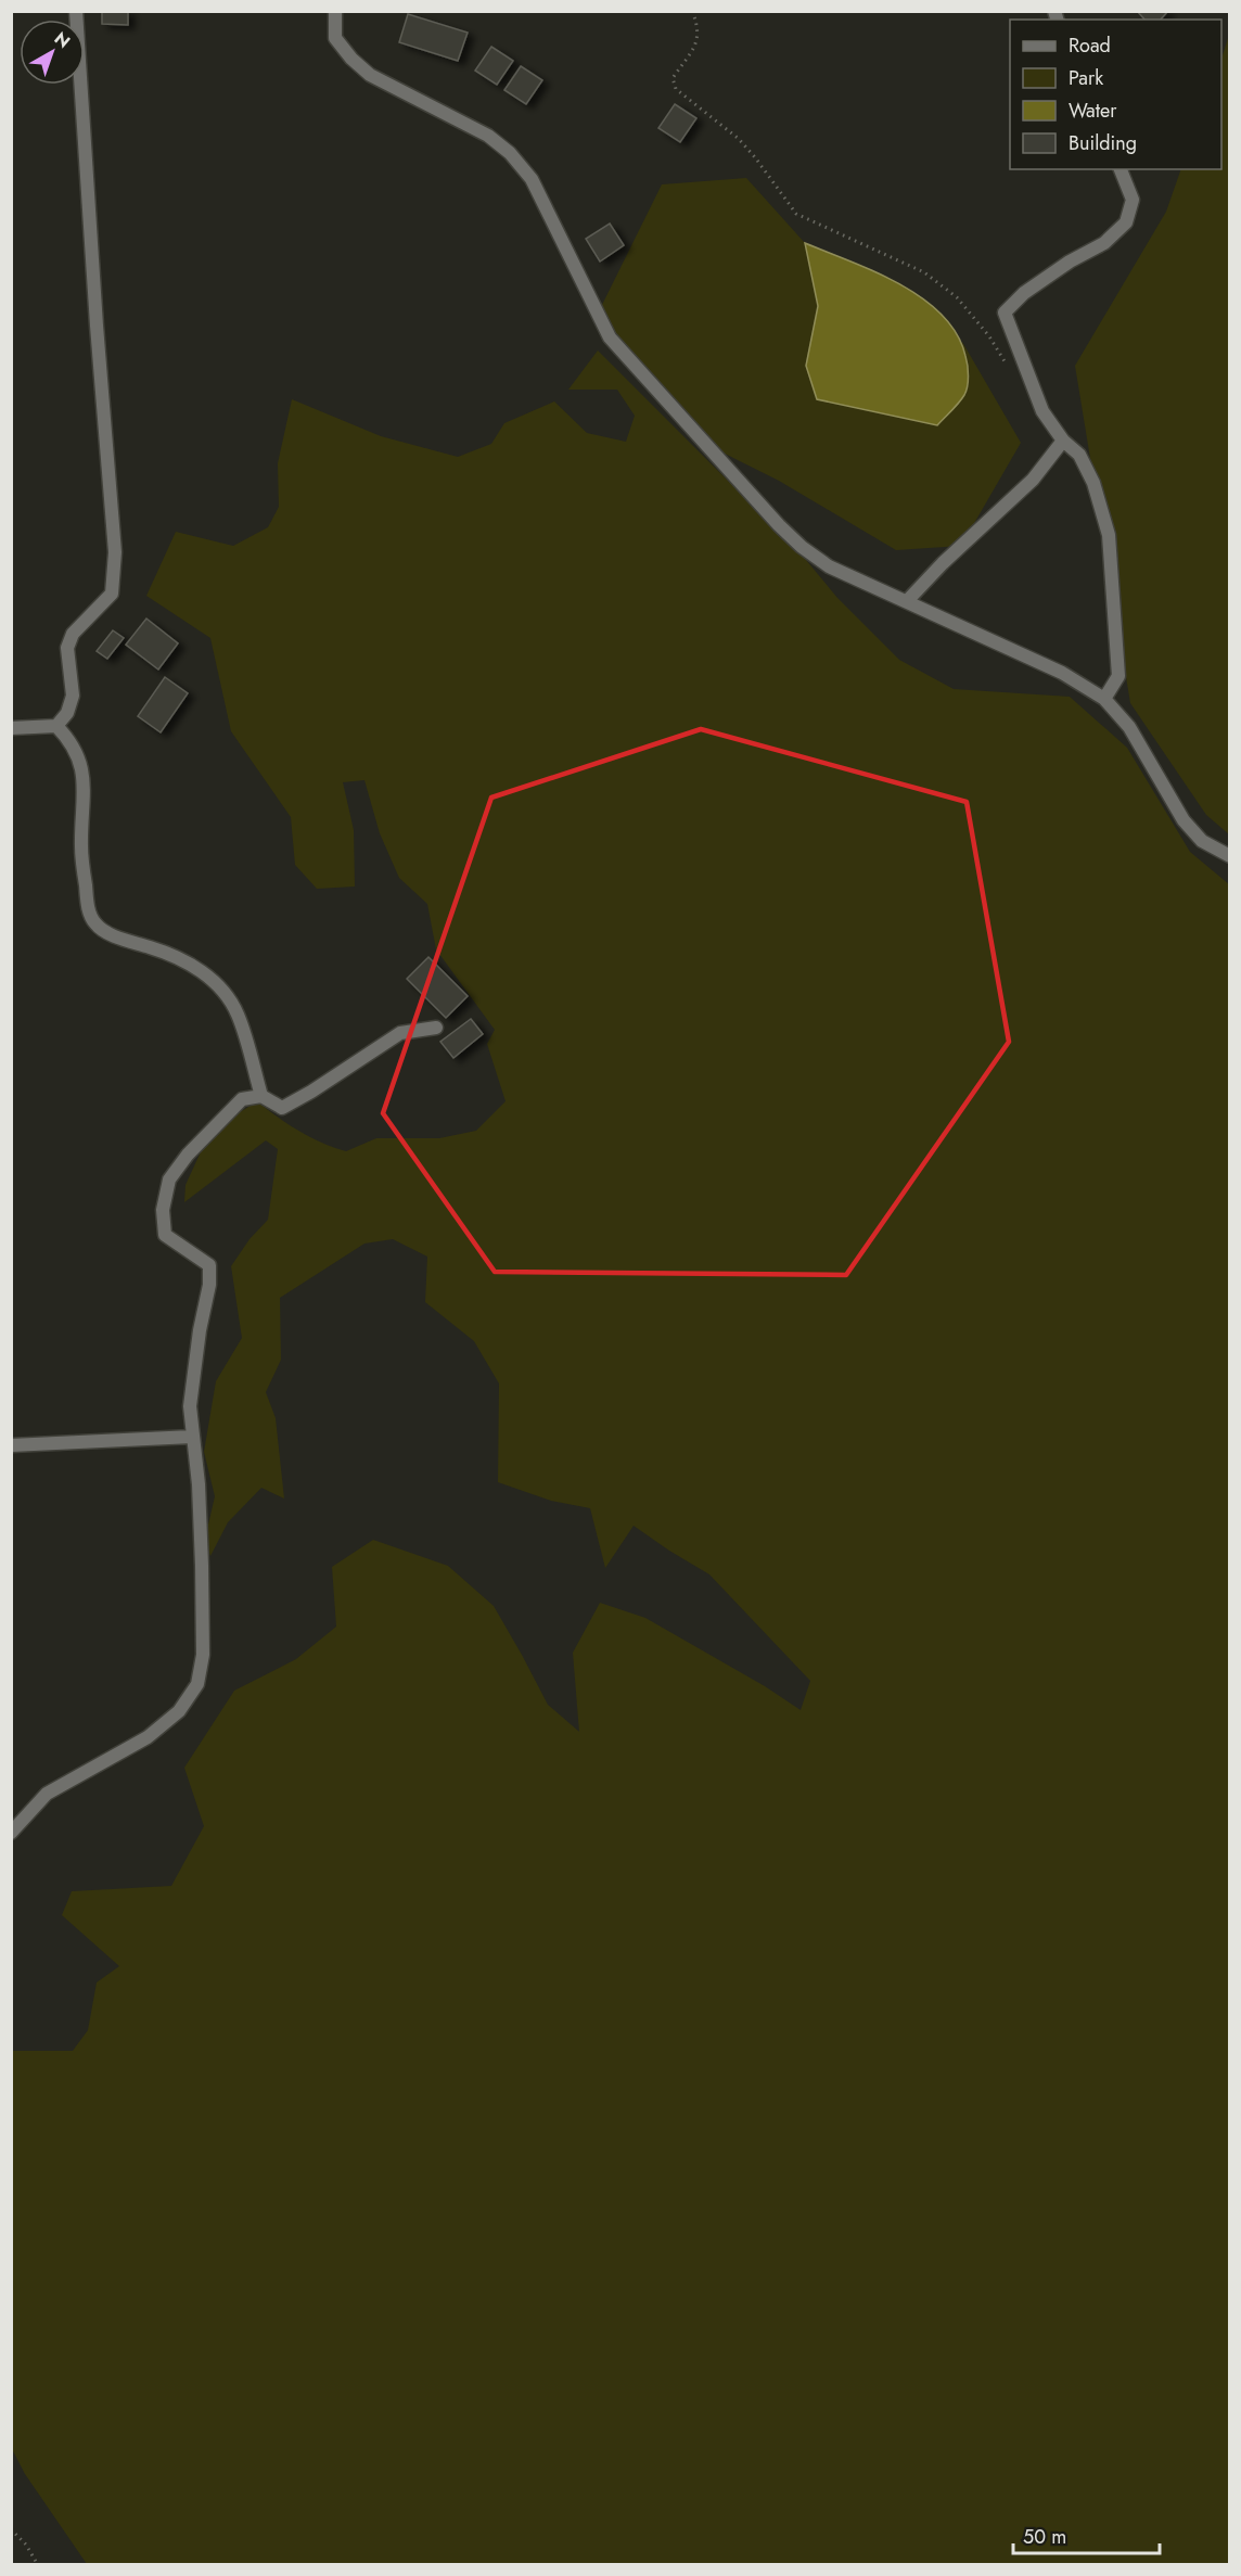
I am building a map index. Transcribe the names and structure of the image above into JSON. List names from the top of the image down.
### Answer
{
  "legend": [
    "Road",
    "Park",
    "Water",
    "Building"
  ],
  "scale_bar": "50 m",
  "north": "top right"
}
